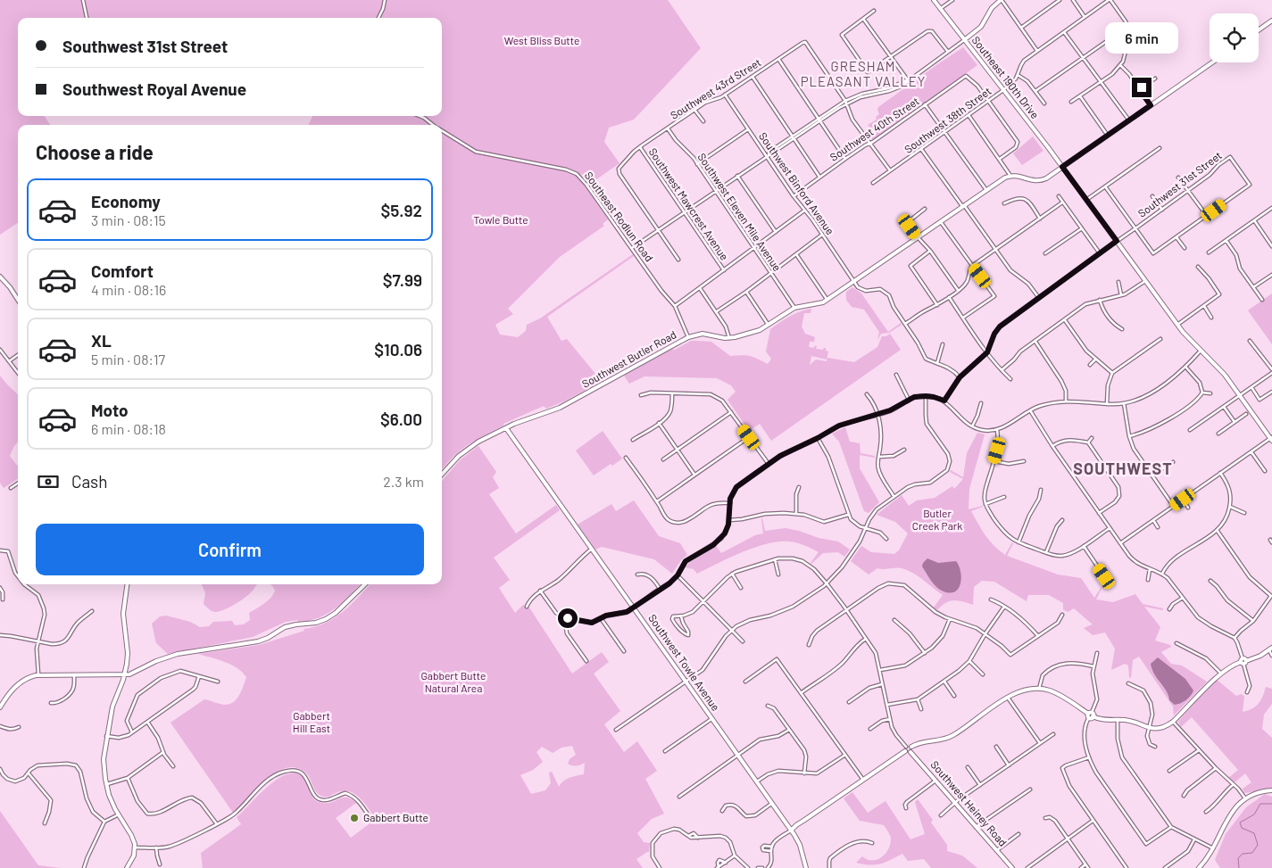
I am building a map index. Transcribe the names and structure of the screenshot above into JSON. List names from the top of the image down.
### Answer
{
  "streets": {
    "main road": [
      "Southeast 190th Drive",
      "Southwest Butler Road",
      "Southwest Towle Avenue",
      "Southwest Heiney Road"
    ],
    "street": [
      "Southwest 43rd Street",
      "Southwest 38th Street",
      "Southwest 40th Street",
      "Southwest Binford Avenue",
      "Southwest 31st Street",
      "Southwest Mawcrest Avenue",
      "Southwest Eleven Mile Avenue",
      "Southeast Rodlun Road"
    ]
  },
  "crossings": [
    ["Southeast 190th Drive", "Southwest 38th Street"],
    ["Southeast 190th Drive", "Southwest 31st Street"],
    ["Southwest 43rd Street", "Southwest Binford Avenue"],
    ["Southwest 43rd Street", "Southwest Mawcrest Avenue"],
    ["Southwest 43rd Street", "Southwest Eleven Mile Avenue"],
    ["Southwest 38th Street", "Southwest 40th Street"],
    ["Southwest 40th Street", "Southwest Binford Avenue"],
    ["Southwest Binford Avenue", "Southwest Butler Road"],
    ["Southwest Eleven Mile Avenue", "Southwest Butler Road"],
    ["Southwest Butler Road", "Southwest Towle Avenue"]
  ],
  "districts": ["GRESHAM PLEASANT VALLEY", "SOUTHWEST"],
  "parks": [
    "West Bliss Butte",
    "Towle Butte",
    "Butler Creek Park",
    "Gabbert Butte Natural Area",
    "Gabbert Hill East"
  ],
  "places": ["Gabbert Butte"],
  "page": {
    "banner": ["Southwest 31st Street", "Southwest Royal Avenue"],
    "bubble": "6 min",
    "heading": "Choose a ride",
    "list": [
      {
        "name": "Economy",
        "note": "3 min · 08:15",
        "value": "$5.92"
      },
      {
        "name": "Comfort",
        "note": "4 min · 08:16",
        "value": "$7.99"
      },
      {
        "name": "XL",
        "note": "5 min · 08:17",
        "value": "$10.06"
      },
      {
        "name": "Moto",
        "note": "6 min · 08:18",
        "value": "$6.00"
      }
    ],
    "pay": ["Cash", "2.3 km"],
    "buttons": "Confirm"
  }
}
